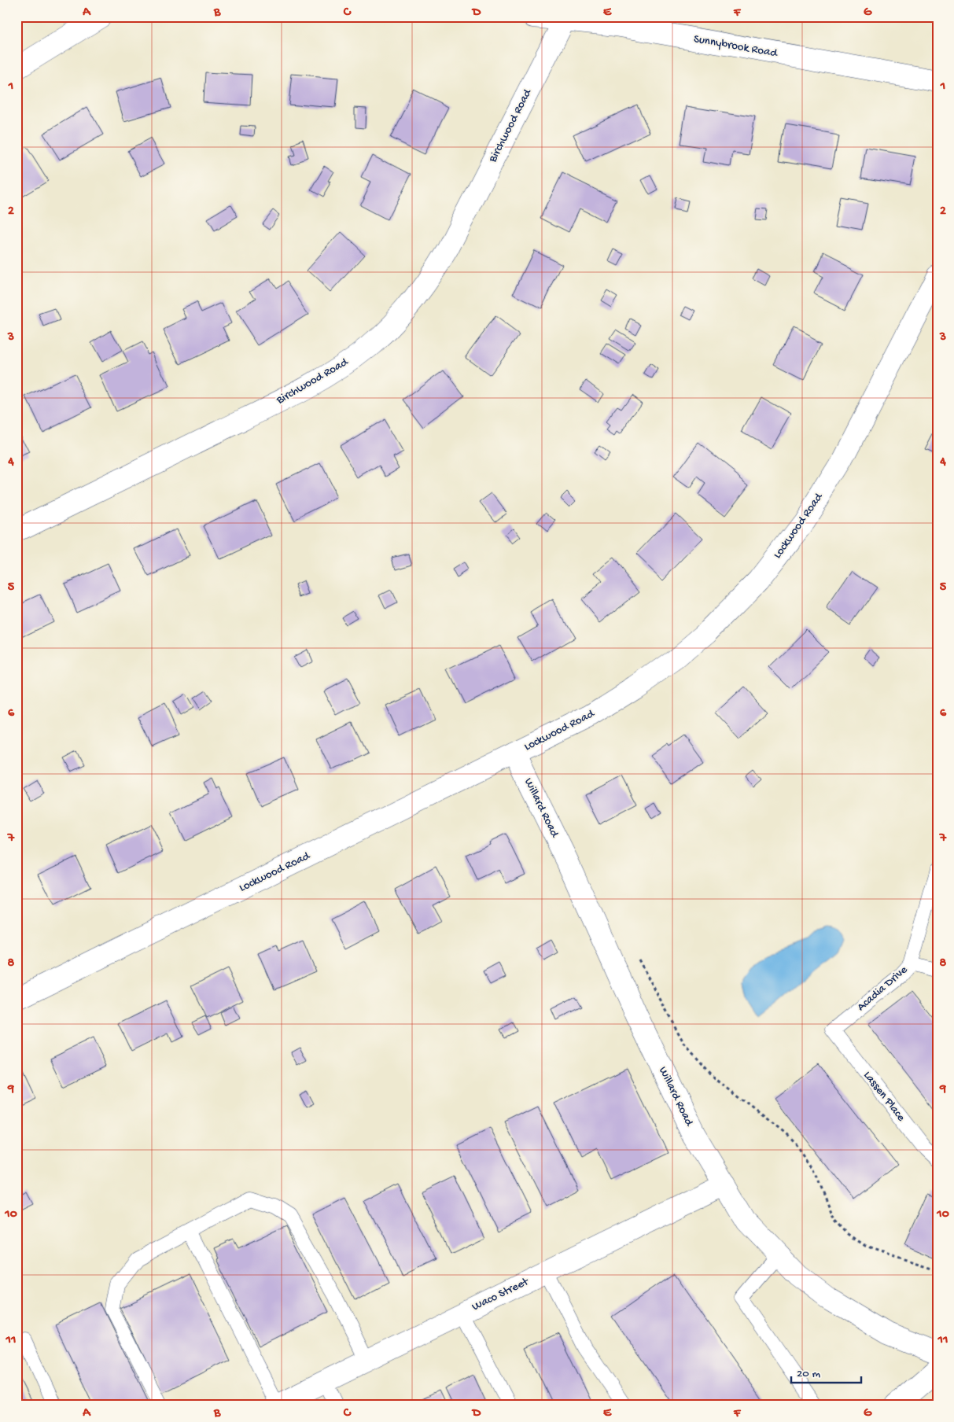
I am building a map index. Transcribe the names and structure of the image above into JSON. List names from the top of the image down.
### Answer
{
  "streets": {
    "street": [
      "Sunnybrook Road",
      "Birchwood Road",
      "Lockwood Road",
      "Willard Road",
      "Waco Street"
    ],
    "lane": ["Acadia Drive", "Lassen Place"]
  },
  "crossings": [
    ["Sunnybrook Road", "Birchwood Road"],
    ["Lockwood Road", "Willard Road"],
    ["Willard Road", "Waco Street"],
    ["Acadia Drive", "Lassen Place"]
  ],
  "scale_bar": "20 m",
  "grid": {
    "columns": [
      "A",
      "B",
      "C",
      "D",
      "E",
      "F",
      "G"
    ],
    "rows": [
      "1",
      "2",
      "3",
      "4",
      "5",
      "6",
      "7",
      "8",
      "9",
      "10",
      "11"
    ]
  }
}
